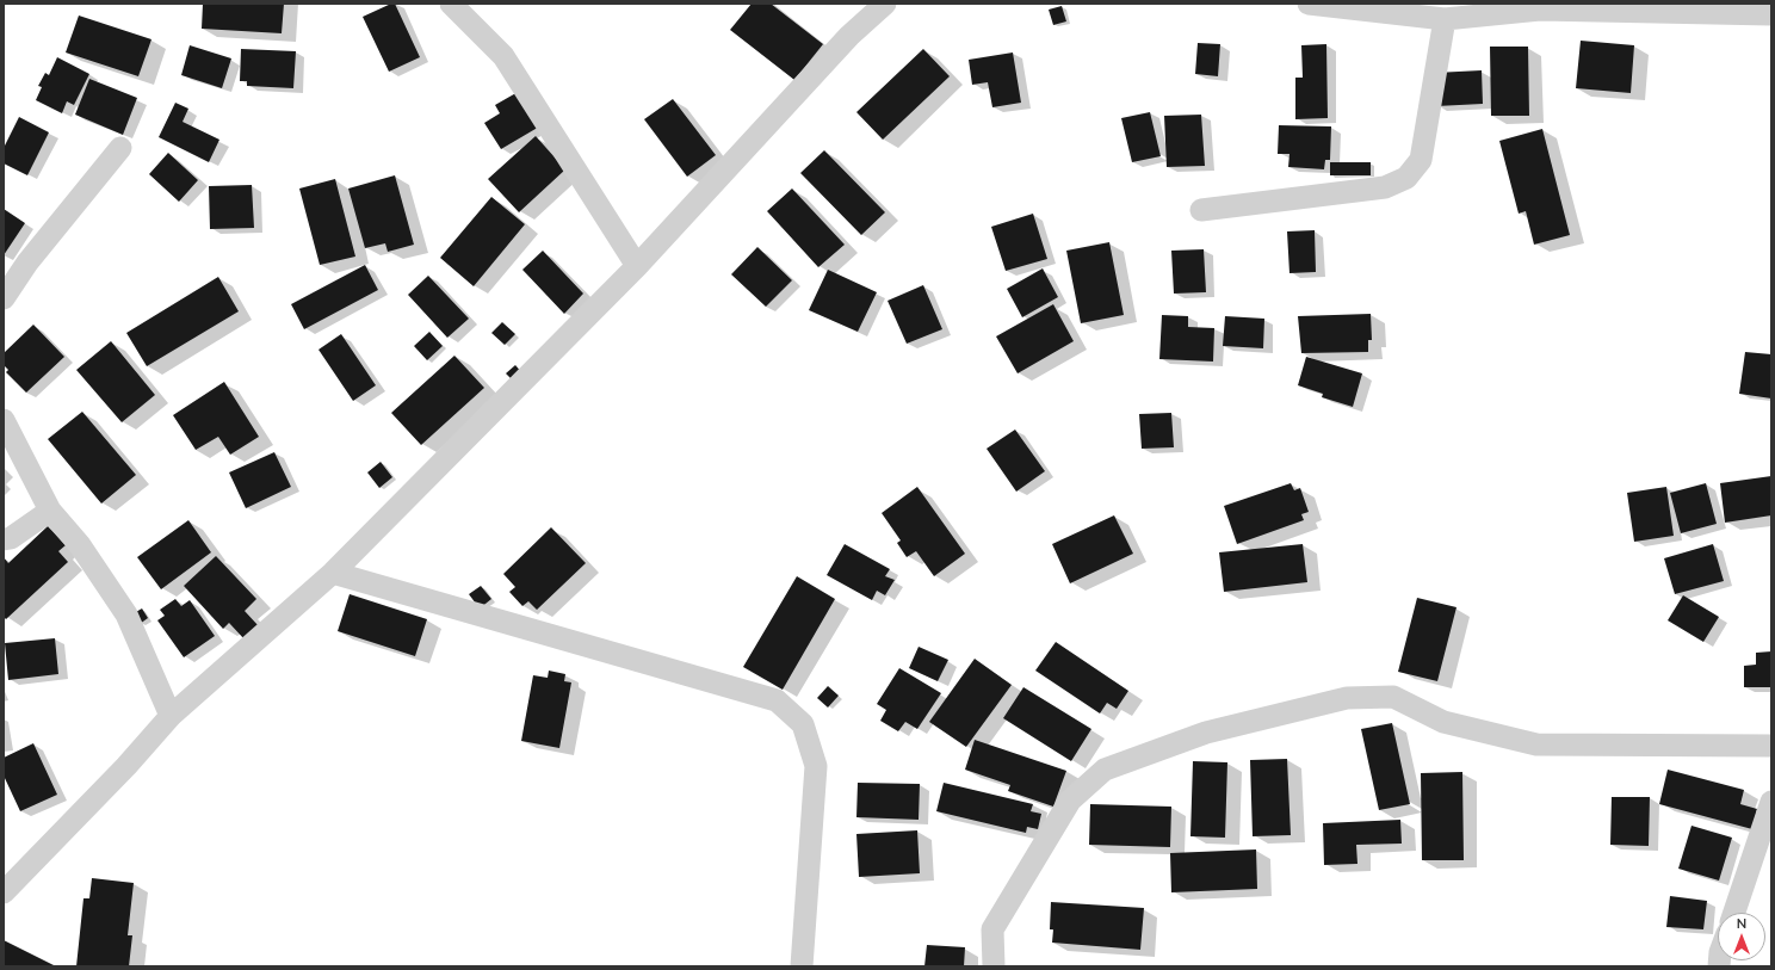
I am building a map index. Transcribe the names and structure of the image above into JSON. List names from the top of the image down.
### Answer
{
  "north": "top"
}
